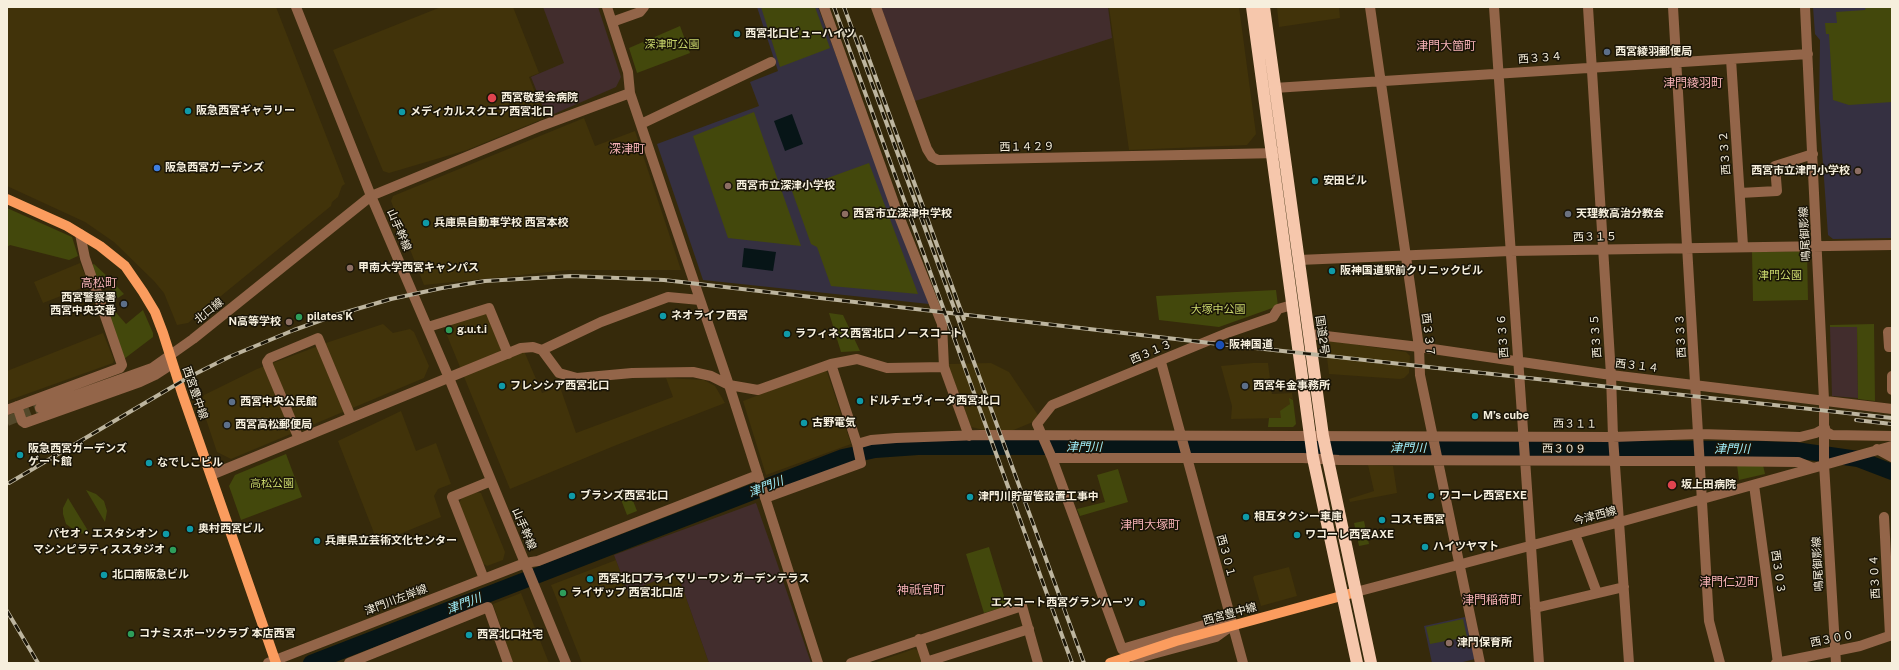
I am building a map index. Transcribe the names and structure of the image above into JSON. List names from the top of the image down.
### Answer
{
  "streets": {
    "highway": ["国道2号"],
    "main road": ["西宮豊中線"],
    "street": [
      "西３３４",
      "西１４２９",
      "西３３２",
      "山手幹線",
      "鳴尾御影線",
      "西３１５",
      "北口線",
      "西３３７",
      "西３３６",
      "西３３５",
      "西３３３",
      "西３１３",
      "西３１４",
      "西３１１",
      "西３０９",
      "今津西線",
      "西３０１",
      "西３０３",
      "西３０４",
      "津門川左岸線",
      "西３００"
    ]
  },
  "crossings": [
    ["西３３４", "西３３２"],
    ["西３３４", "鳴尾御影線"],
    ["西３３４", "国道2号"],
    ["西３３４", "西３３７"],
    ["西３３４", "西３３６"],
    ["西３３４", "西３３５"],
    ["西３３４", "西３３３"],
    ["西１４２９", "国道2号"],
    ["西３３２", "西３１５"],
    ["山手幹線", "北口線"],
    ["山手幹線", "津門川左岸線"],
    ["鳴尾御影線", "西３１５"],
    ["鳴尾御影線", "西３１４"],
    ["鳴尾御影線", "西３１１"],
    ["鳴尾御影線", "今津西線"],
    ["鳴尾御影線", "西３００"],
    ["西３１５", "国道2号"],
    ["西３１５", "西３３７"],
    ["西３１５", "西３３６"],
    ["西３１５", "西３３５"],
    ["西３１５", "西３３３"],
    ["北口線", "西宮豊中線"],
    ["国道2号", "西３１３"],
    ["国道2号", "西３１４"],
    ["国道2号", "西宮豊中線"],
    ["国道2号", "西３１１"],
    ["国道2号", "西３０９"],
    ["国道2号", "今津西線"],
    ["西３３７", "西３１４"],
    ["西３３７", "西３１１"],
    ["西３３７", "西３０９"],
    ["西３３７", "今津西線"],
    ["西３３６", "西３１４"],
    ["西３３６", "西３１１"],
    ["西３３６", "西３０９"],
    ["西３３６", "今津西線"],
    ["西３３５", "西３１４"],
    ["西３３５", "西３１１"],
    ["西３３５", "西３０９"],
    ["西３３５", "今津西線"],
    ["西３３３", "西３１４"],
    ["西３３３", "西３１１"],
    ["西３３３", "西３０９"],
    ["西３３３", "今津西線"],
    ["西３１３", "西３１１"],
    ["西３１３", "西３０１"],
    ["西宮豊中線", "今津西線"],
    ["西宮豊中線", "西３０１"],
    ["西宮豊中線", "津門川左岸線"],
    ["西３１１", "西３０１"],
    ["西３０９", "今津西線"],
    ["西３０９", "西３０１"],
    ["今津西線", "西３０３"],
    ["西３０３", "西３００"],
    ["西３０４", "西３００"]
  ],
  "districts": [
    "津門大箇町",
    "津門綾羽町",
    "深津町",
    "高松町",
    "津門大塚町",
    "津門仁辺町",
    "神祇官町",
    "津門稲荷町"
  ],
  "water": ["津門川"],
  "parks": [
    "深津町公園",
    "津門公園",
    "大塚中公園",
    "高松公園"
  ],
  "places": [
    "西宮北口ビューハイツ",
    "西宮綾羽郵便局",
    "西宮敬愛会病院",
    "阪急西宮ギャラリー",
    "メディカルスクエア西宮北口",
    "阪急西宮ガーデンズ",
    "西宮市立津門小学校",
    "安田ビル",
    "西宮市立深津小学校",
    "西宮市立深津中学校",
    "天理教高治分教会",
    "兵庫県自動車学校 西宮本校",
    "甲南大学西宮キャンパス",
    "阪神国道駅前クリニックビル",
    "西宮警察署 西宮中央交番",
    "ネオライフ西宮",
    "pilates K",
    "N高等学校",
    "g.u.t.i",
    "ラフィネス西宮北口 ノースコート",
    "阪神国道",
    "フレンシア西宮北口",
    "西宮年金事務所",
    "ドルチェヴィータ西宮北口",
    "西宮中央公民館",
    "M’s cube",
    "古野電気",
    "西宮高松郵便局",
    "阪急西宮ガーデンズ ゲート館",
    "なでしこビル",
    "坂上田病院",
    "ブランズ西宮北口",
    "ワコーレ西宮EXE",
    "津門川貯留管設置工事中",
    "相互タクシー車庫",
    "コスモ西宮",
    "奥村西宮ビル",
    "パセオ・エスタシオン",
    "ワコーレ西宮AXE",
    "兵庫県立芸術文化センター",
    "ハイツヤマト",
    "マシンピラティススタジオ",
    "北口南阪急ビル",
    "西宮北口プライマリーワン ガーデンテラス",
    "ライザップ 西宮北口店",
    "エスコート西宮グランハーツ",
    "コナミスポーツクラブ 本店西宮",
    "西宮北口社宅",
    "津門保育所"
  ]
}
